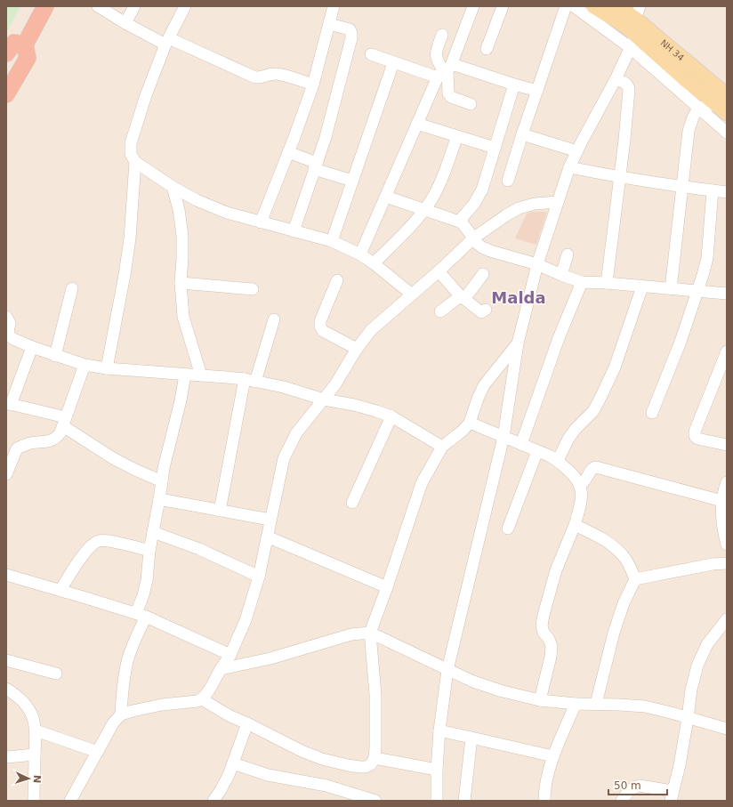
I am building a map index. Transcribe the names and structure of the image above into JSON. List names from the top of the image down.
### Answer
{
  "streets": {
    "main road": ["NH 34"]
  },
  "districts": ["Malda"],
  "scale_bar": "50 m",
  "north": "right"
}
